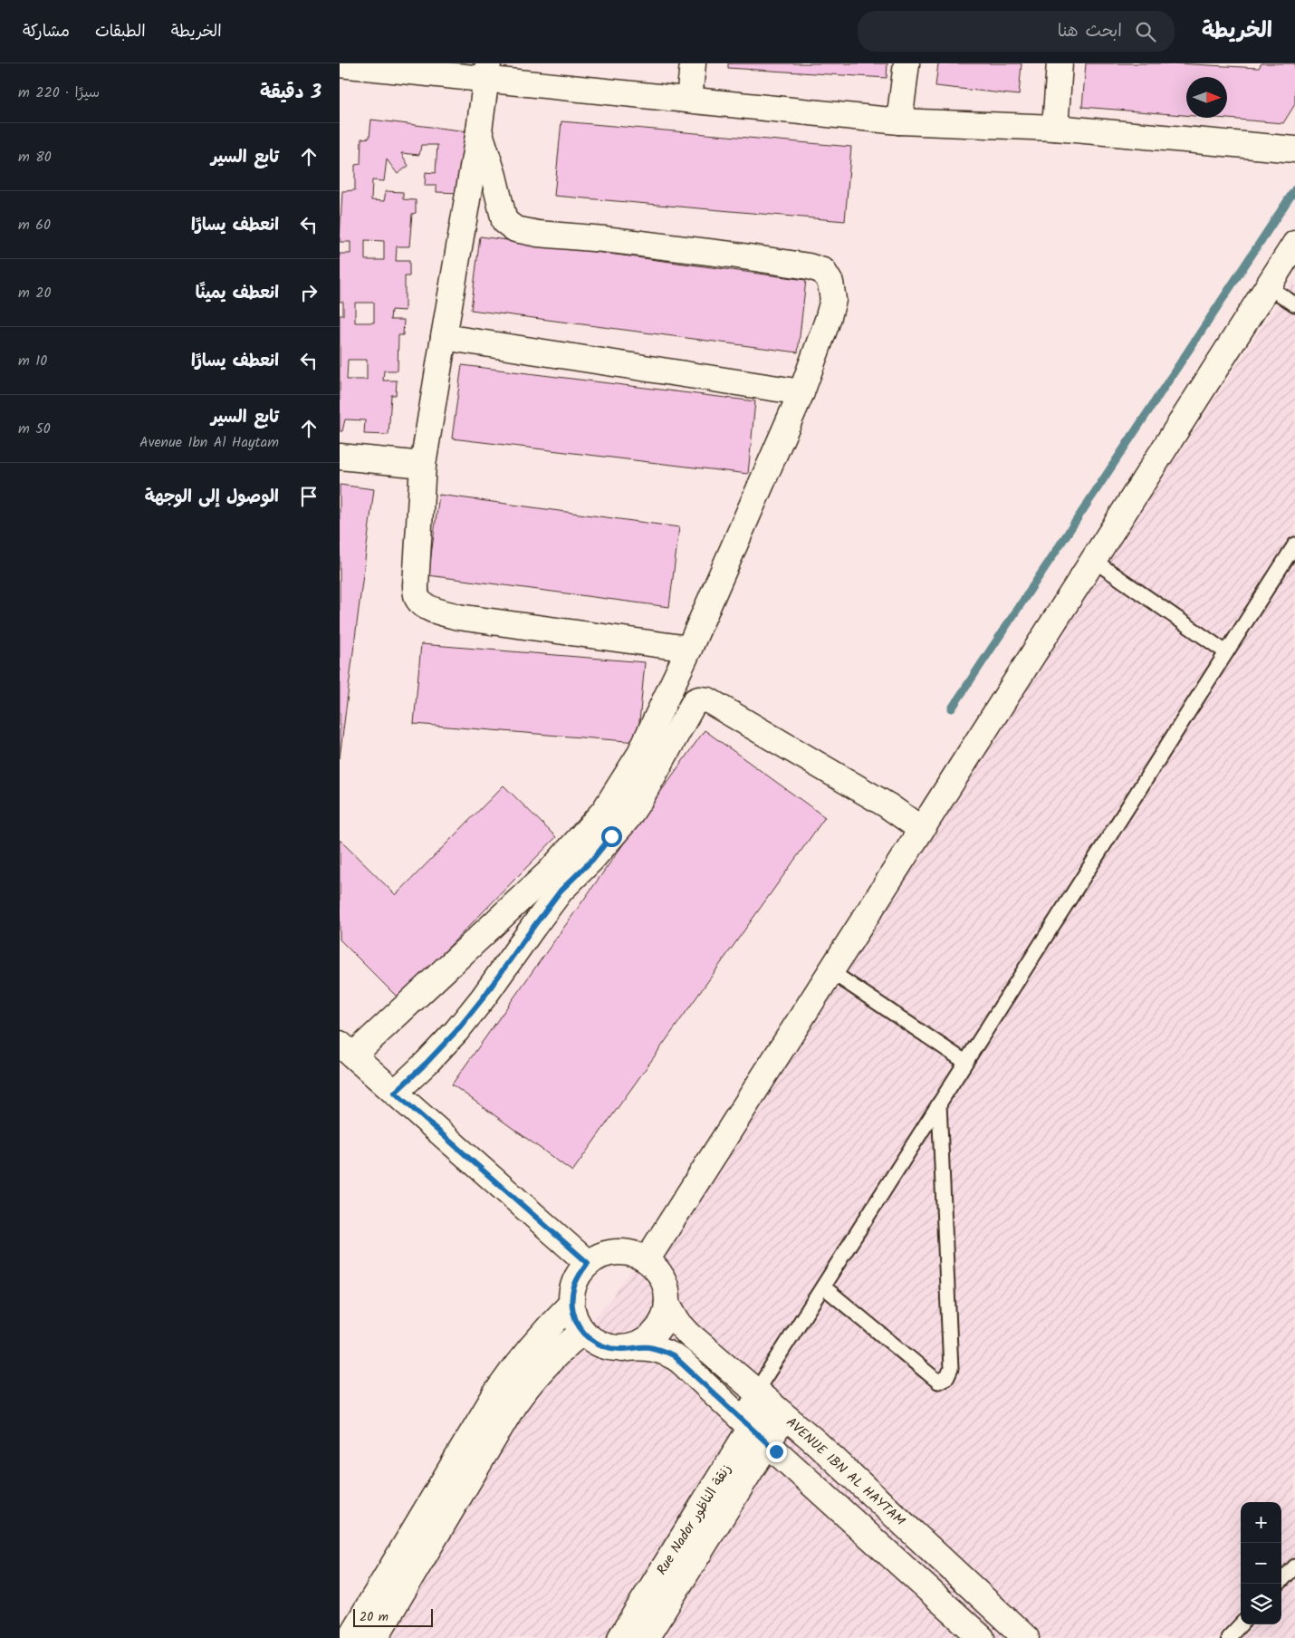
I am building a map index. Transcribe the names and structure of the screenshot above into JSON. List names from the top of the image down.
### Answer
{
  "streets": {
    "street": ["AVENUE IBN AL HAYTAM", "Rue Nador زنقة الناظور"]
  },
  "crossings": [
    ["AVENUE IBN AL HAYTAM", "Rue Nador زنقة الناظور"]
  ],
  "scale_bar": "20 m",
  "north": "right",
  "page": {
    "header": "الخريطة",
    "search": "ابحث هنا",
    "nav": ["الخريطة", "الطبقات", "مشاركة"],
    "heading": ["3 دقيقة", "سيرًا · 220 m"],
    "list": [
      ["تابع السير", "80 m"],
      ["انعطف يسارًا", "60 m"],
      ["انعطف يمينًا", "20 m"],
      ["انعطف يسارًا", "10 m"],
      ["تابع السير", "Avenue Ibn Al Haytam", "50 m"],
      "الوصول إلى الوجهة"
    ],
    "map_buttons": ["+", "−"],
    "scale": "20 m"
  }
}
